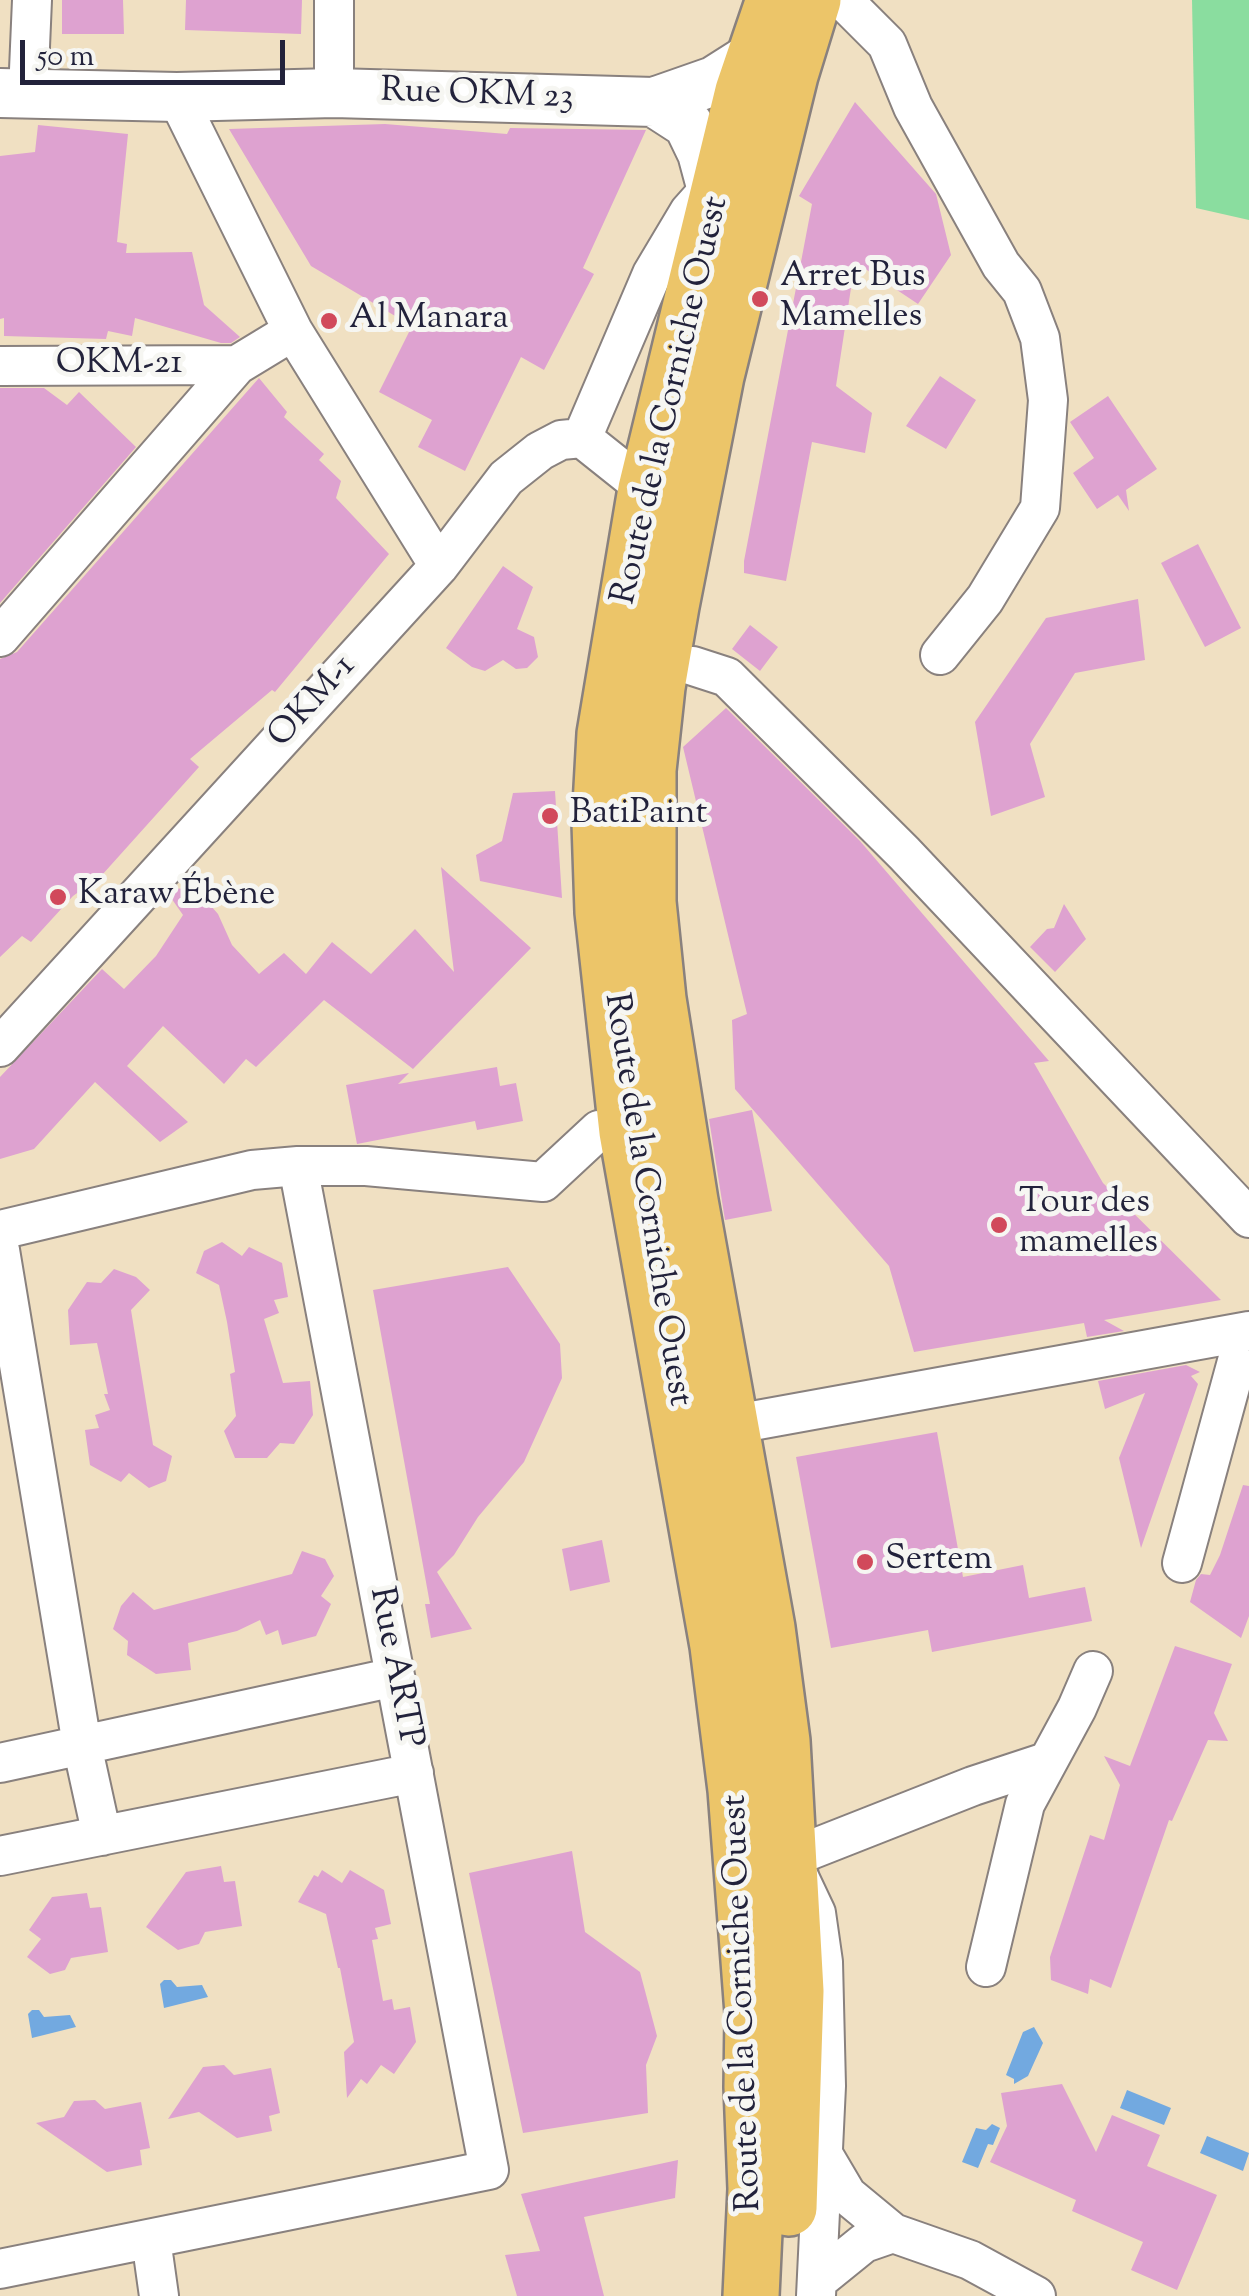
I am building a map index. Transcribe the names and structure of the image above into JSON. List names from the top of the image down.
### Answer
{
  "streets": {
    "highway": ["Route de la Corniche Ouest"],
    "street": [
      "Rue OKM 23",
      "OKM-21",
      "OKM-1",
      "Rue ARTP"
    ]
  },
  "places": [
    "Arret Bus Mamelles",
    "Al Manara",
    "BatiPaint",
    "Karaw Ébène",
    "Tour des mamelles",
    "Sertem"
  ],
  "scale_bar": "50 m"
}
